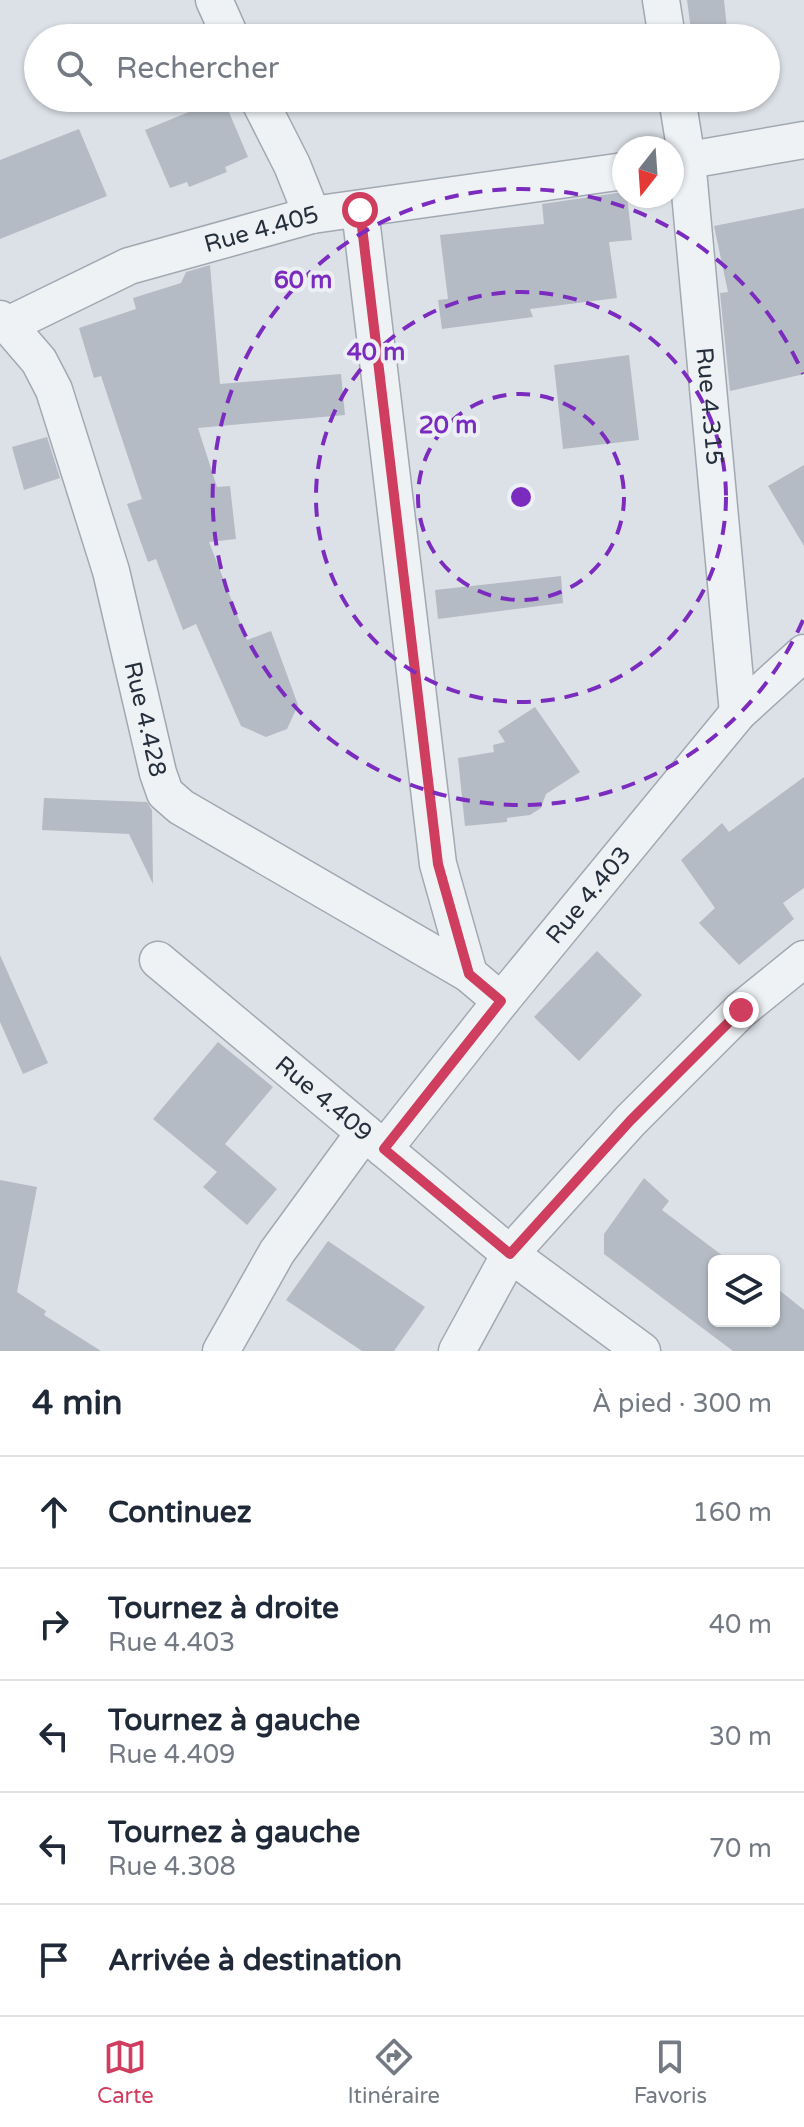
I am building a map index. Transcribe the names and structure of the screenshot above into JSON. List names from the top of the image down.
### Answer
{
  "streets": {
    "street": [
      "Rue 4.405",
      "Rue 4.315",
      "Rue 4.428",
      "Rue 4.403",
      "Rue 4.409"
    ]
  },
  "crossings": [
    ["Rue 4.405", "Rue 4.428"],
    ["Rue 4.315", "Rue 4.403"],
    ["Rue 4.428", "Rue 4.403"],
    ["Rue 4.403", "Rue 4.409"]
  ],
  "north": "bottom",
  "page": {
    "search": "Rechercher",
    "heading": ["4 min", "À pied · 300 m"],
    "list": [
      ["Continuez", "160 m"],
      ["Tournez à droite", "Rue 4.403", "40 m"],
      ["Tournez à gauche", "Rue 4.409", "30 m"],
      ["Tournez à gauche", "Rue 4.308", "70 m"],
      "Arrivée à destination"
    ],
    "nav": ["Carte", "Itinéraire", "Favoris"]
  },
  "rings": ["60 m", "40 m", "20 m"]
}
